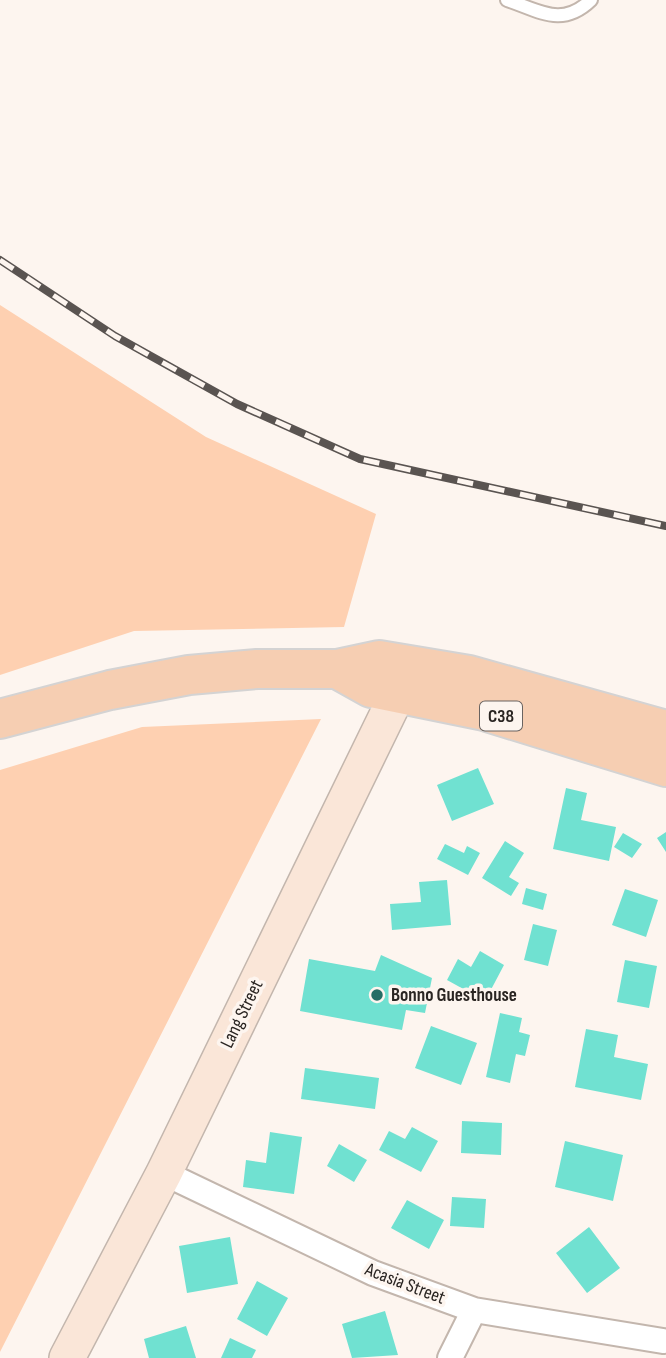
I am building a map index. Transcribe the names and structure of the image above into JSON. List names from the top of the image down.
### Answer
{
  "streets": {
    "main road": ["C38"],
    "street": ["Lang Street", "Acasia Street"]
  },
  "crossings": [
    ["C38", "Lang Street"],
    ["Lang Street", "Acasia Street"]
  ],
  "places": ["Bonno Guesthouse"]
}
